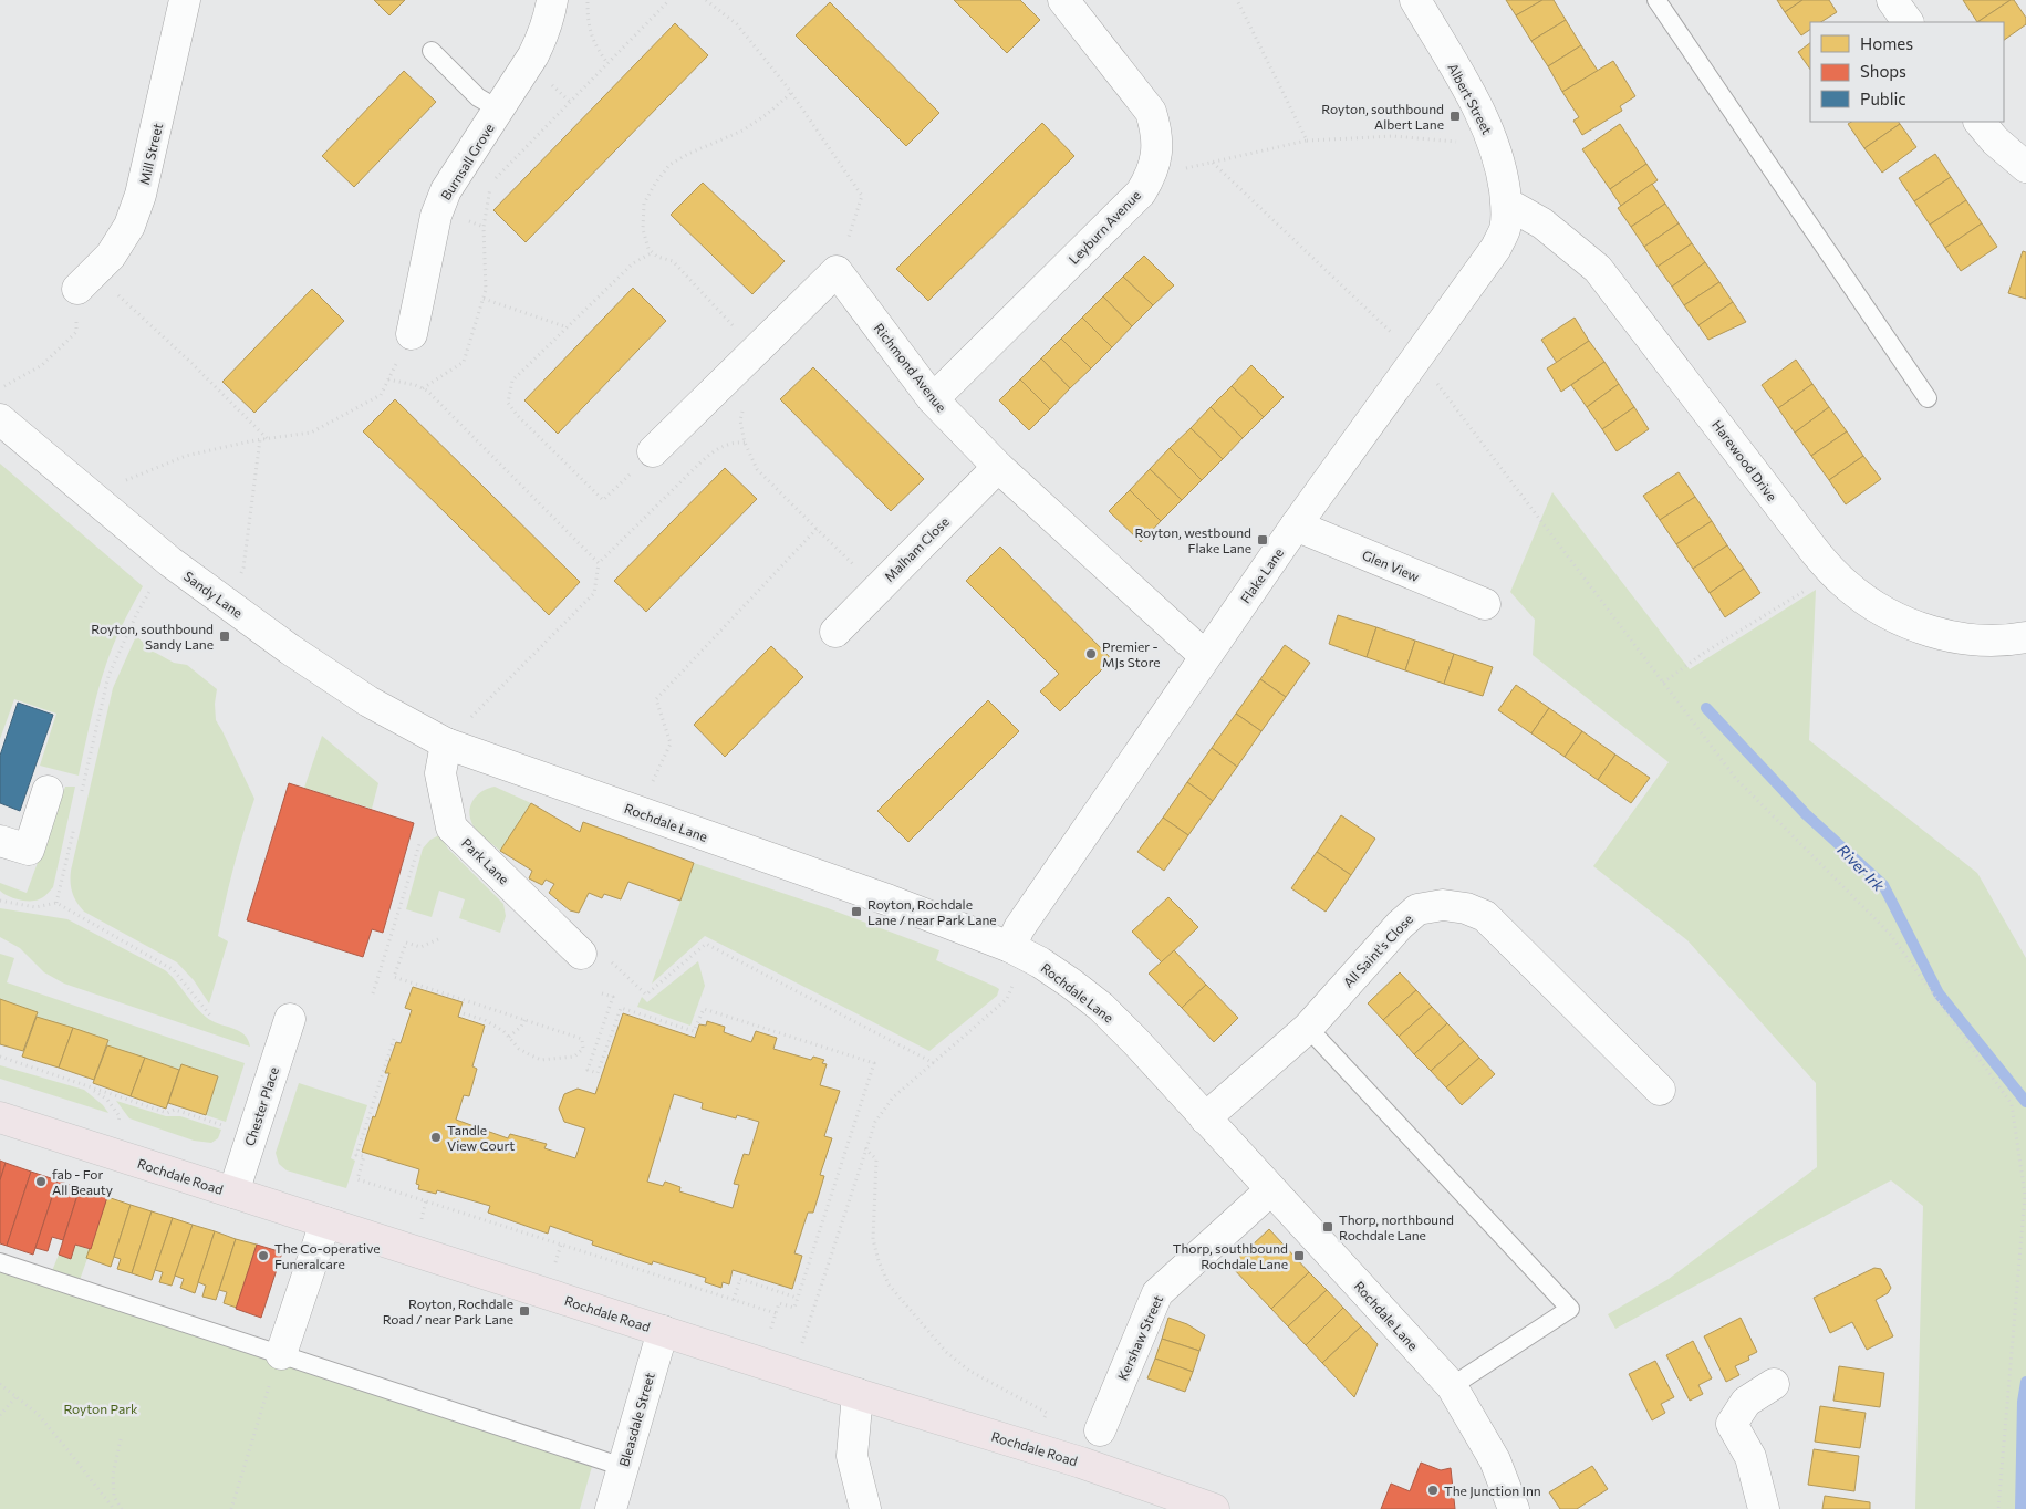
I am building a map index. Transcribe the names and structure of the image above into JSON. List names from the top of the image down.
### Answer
{
  "streets": {
    "main road": ["Rochdale Road"],
    "street": [
      "Albert Street",
      "Mill Street",
      "Burnsall Grove",
      "Leyburn Avenue",
      "Richmond Avenue",
      "Harewood Drive",
      "Malham Close",
      "Glen View",
      "Flake Lane",
      "Sandy Lane",
      "Rochdale Lane",
      "Park Lane",
      "All Saint's Close",
      "Chester Place",
      "Kershaw Street",
      "Bleasdale Street"
    ]
  },
  "crossings": [
    ["Albert Street", "Harewood Drive"],
    ["Albert Street", "Flake Lane"],
    ["Leyburn Avenue", "Richmond Avenue"],
    ["Richmond Avenue", "Malham Close"],
    ["Richmond Avenue", "Flake Lane"],
    ["Harewood Drive", "Flake Lane"],
    ["Glen View", "Flake Lane"],
    ["Flake Lane", "Rochdale Lane"],
    ["Sandy Lane", "Rochdale Lane"],
    ["Sandy Lane", "Park Lane"],
    ["Rochdale Lane", "Park Lane"],
    ["Rochdale Lane", "All Saint's Close"],
    ["Rochdale Lane", "Kershaw Street"],
    ["Chester Place", "Rochdale Road"],
    ["Rochdale Road", "Bleasdale Street"]
  ],
  "water": ["River Irk"],
  "parks": ["Royton Park"],
  "places": {
    "transit": [
      "Royton, southbound Albert Lane",
      "Royton, westbound Flake Lane",
      "Royton, southbound Sandy Lane",
      "Royton, Rochdale Lane / near Park Lane",
      "Thorp, northbound Rochdale Lane",
      "Thorp, southbound Rochdale Lane",
      "Royton, Rochdale Road / near Park Lane"
    ],
    "other": [
      "Premier - MJs Store",
      "Tandle View Court",
      "fab - For All Beauty",
      "The Co-operative Funeralcare",
      "The Junction Inn"
    ]
  },
  "legend": ["Homes", "Shops", "Public"]
}
